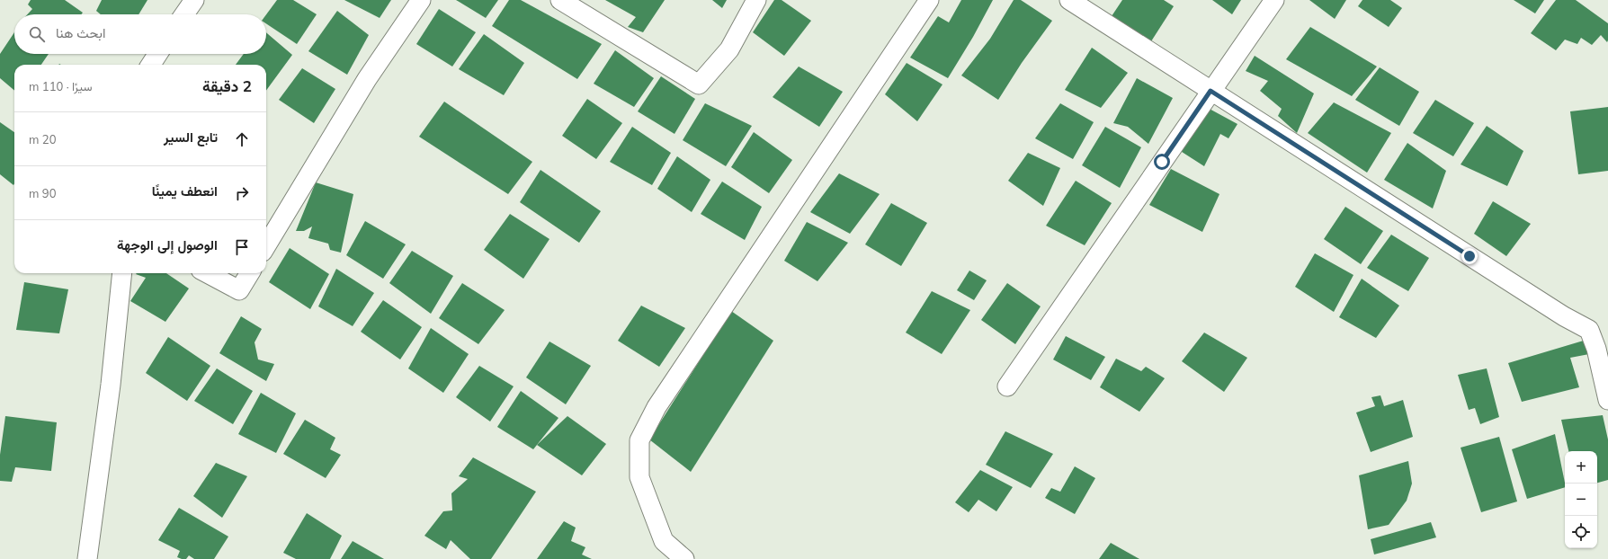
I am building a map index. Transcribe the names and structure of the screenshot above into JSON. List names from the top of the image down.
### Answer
{
  "page": {
    "search": "ابحث هنا",
    "heading": ["2 دقيقة", "سيرًا · 110 m"],
    "list": [
      ["تابع السير", "20 m"],
      ["انعطف يمينًا", "90 m"],
      "الوصول إلى الوجهة"
    ],
    "map_buttons": ["+", "−"]
  }
}
